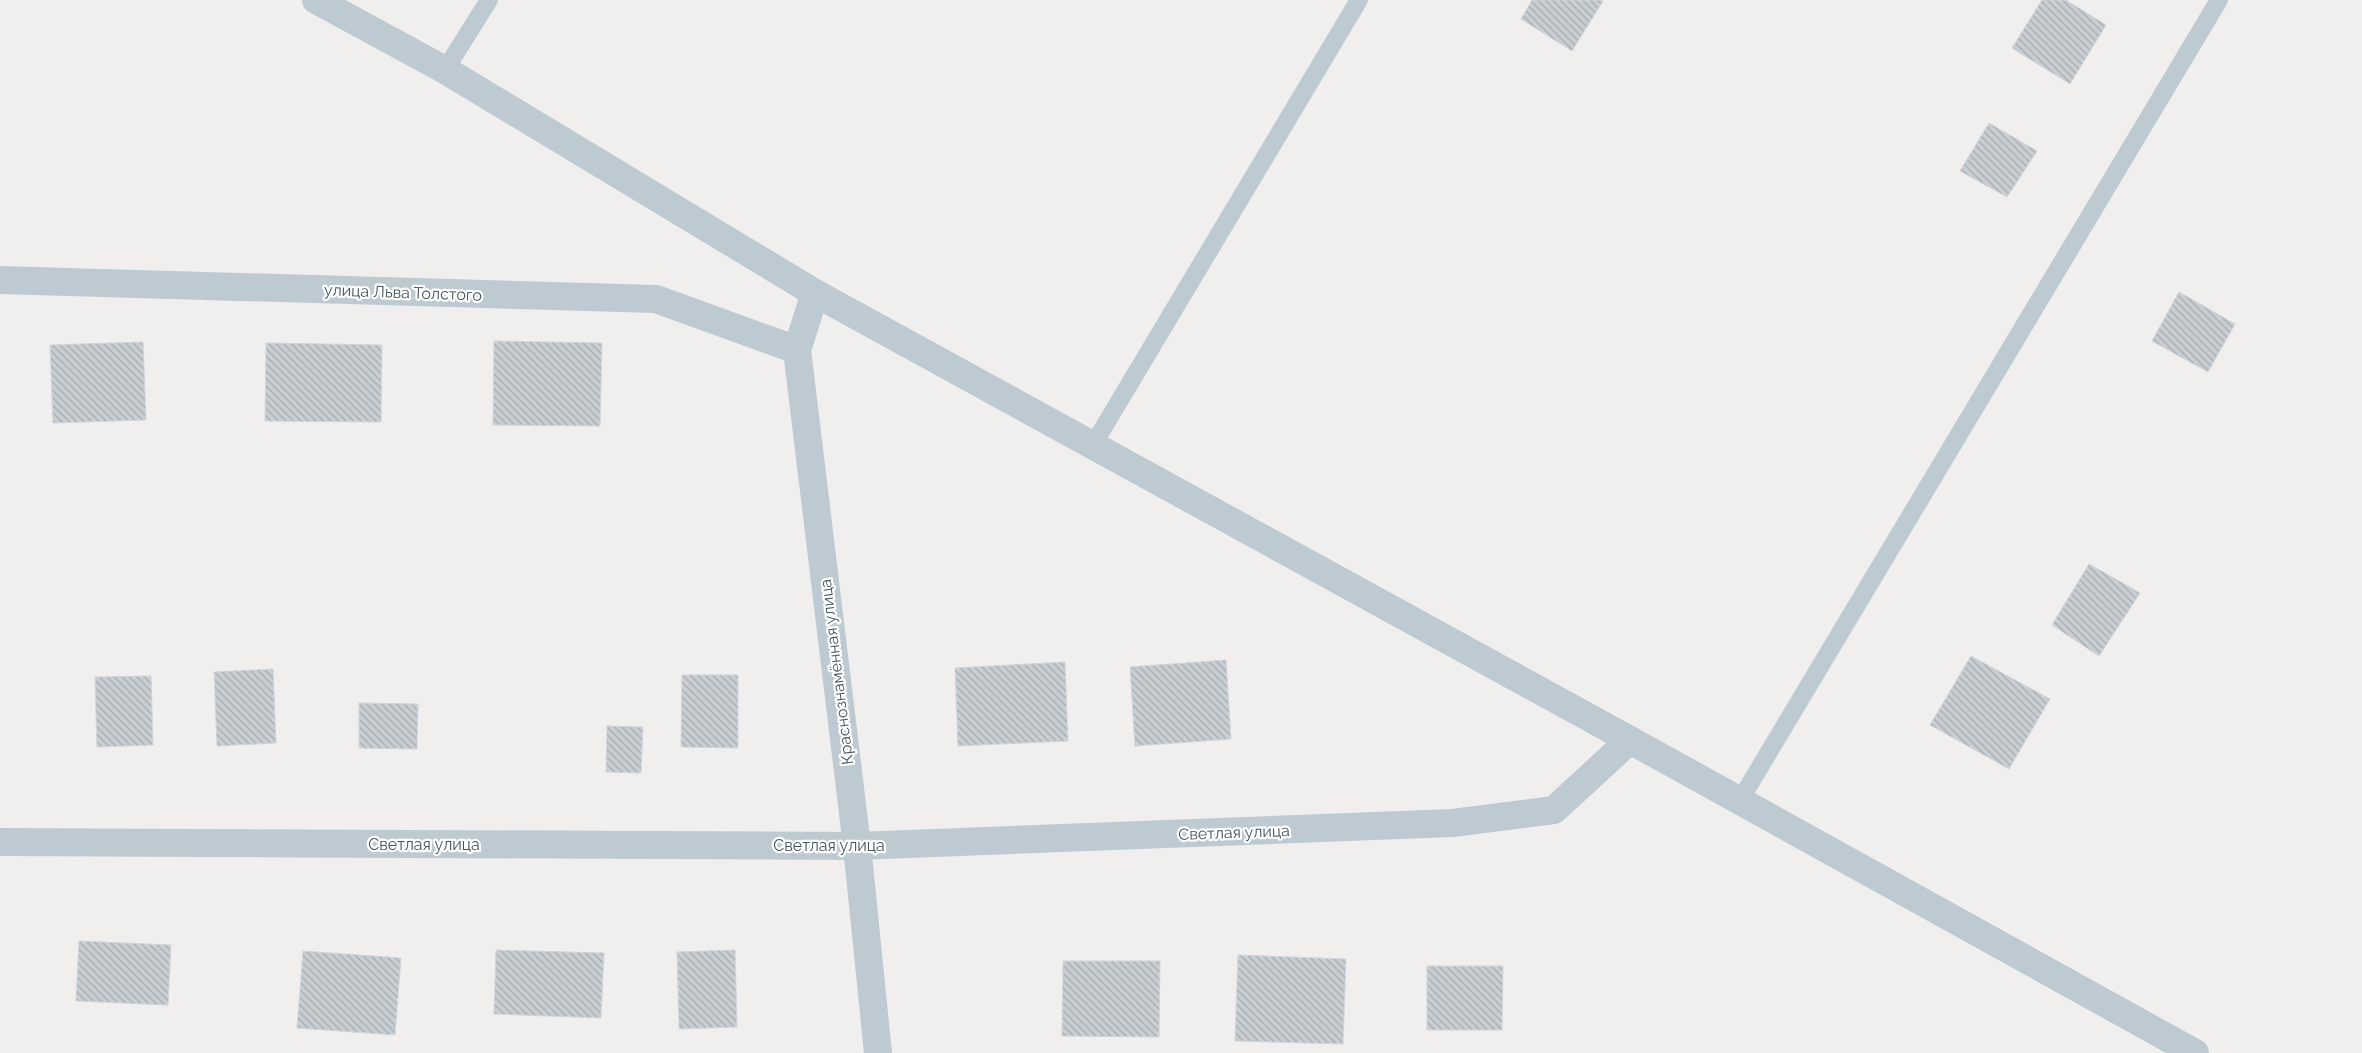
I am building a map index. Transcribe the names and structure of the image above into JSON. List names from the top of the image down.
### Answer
{
  "streets": {
    "street": ["улица Льва Толстого", "Краснознамённая улица", "Светлая улица"]
  },
  "crossings": [
    ["улица Льва Толстого", "Краснознамённая улица"],
    ["Краснознамённая улица", "Светлая улица"]
  ]
}
